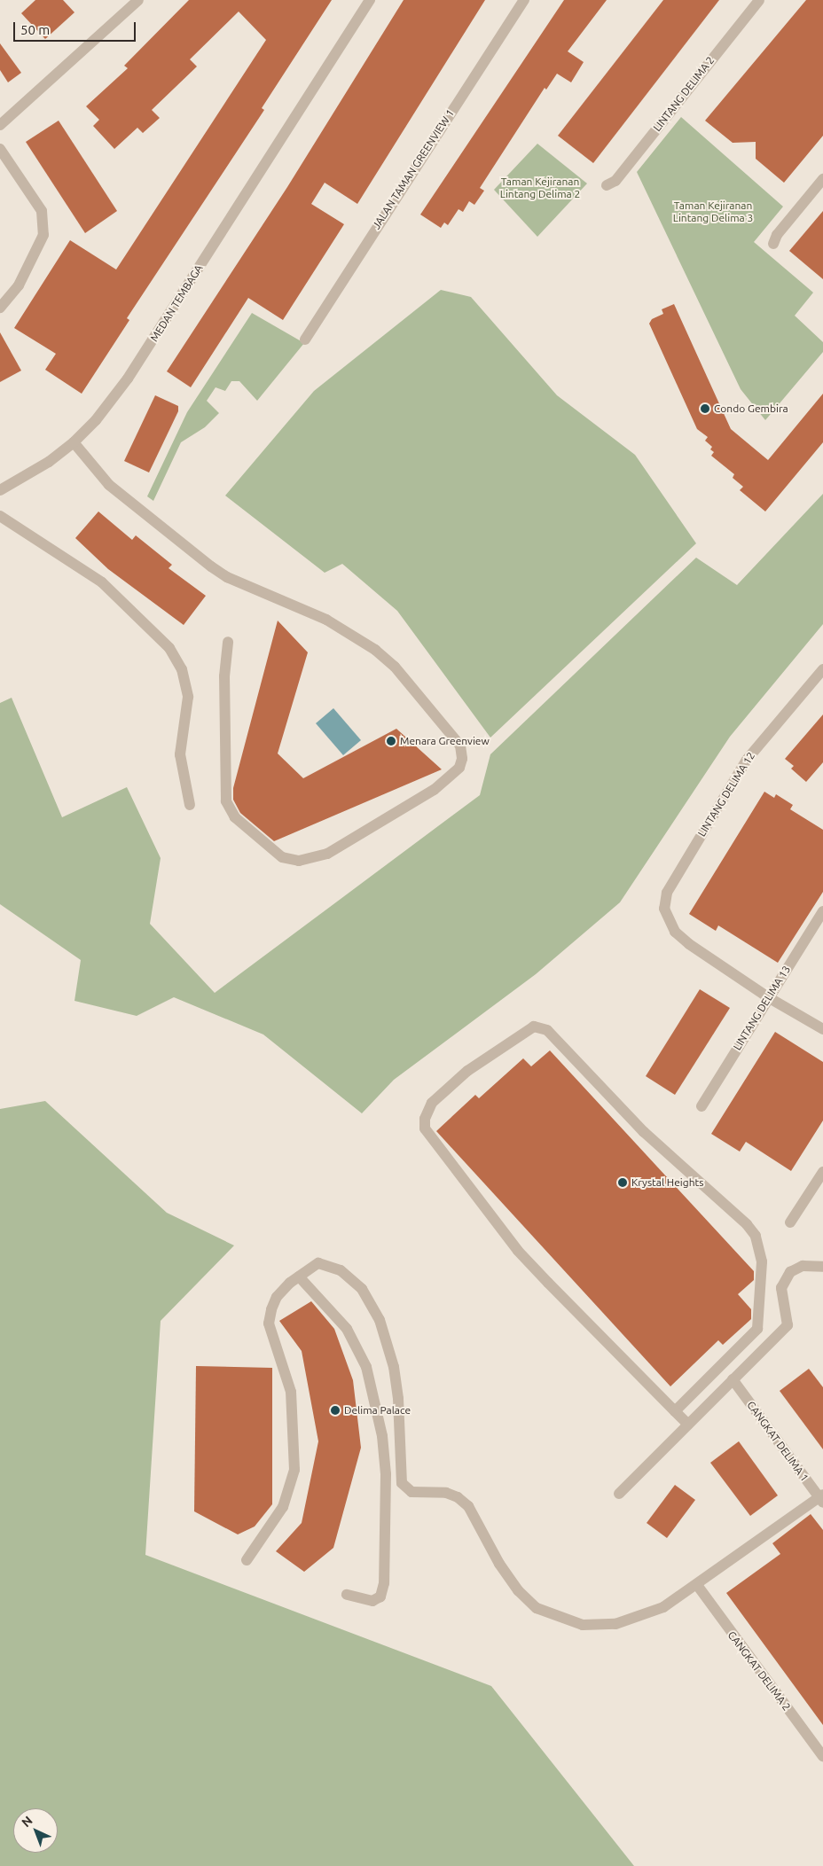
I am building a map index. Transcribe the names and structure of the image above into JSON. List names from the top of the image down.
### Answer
{
  "streets": {
    "street": [
      "LINTANG DELIMA 2",
      "JALAN TAMAN GREENVIEW 1",
      "MEDAN TEMBAGA",
      "LINTANG DELIMA 12",
      "LINTANG DELIMA 13",
      "CANGKAT DELIMA 1",
      "CANGKAT DELIMA 2"
    ]
  },
  "crossings": [
    ["LINTANG DELIMA 12", "LINTANG DELIMA 13"]
  ],
  "parks": ["Taman Kejiranan Lintang Delima 2", "Taman Kejiranan Lintang Delima 3"],
  "places": [
    "Condo Gembira",
    "Menara Greenview",
    "Krystal Heights",
    "Delima Palace"
  ],
  "scale_bar": "50 m",
  "north": "top left"
}
